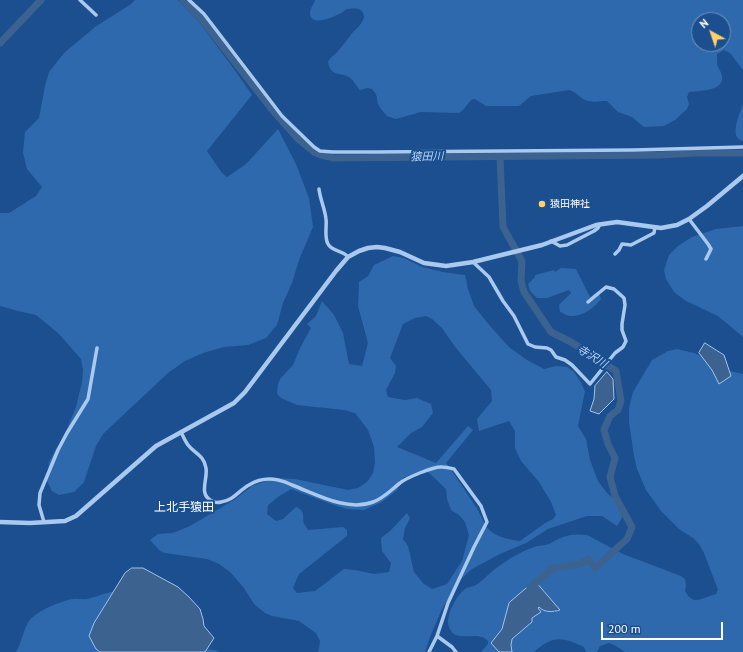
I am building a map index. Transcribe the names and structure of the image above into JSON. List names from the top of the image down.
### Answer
{
  "districts": ["上北手猿田"],
  "water": ["猿田川", "寺沢川"],
  "places": ["猿田神社"],
  "scale_bar": "200 m",
  "north": "top left"
}
